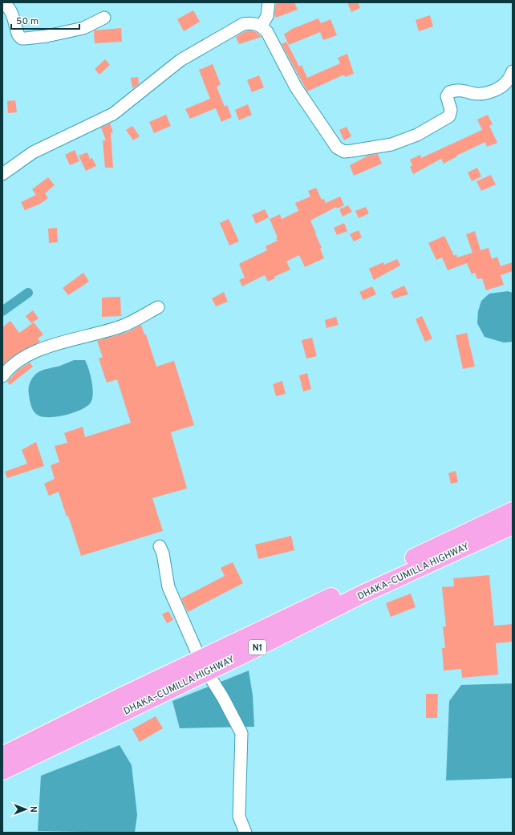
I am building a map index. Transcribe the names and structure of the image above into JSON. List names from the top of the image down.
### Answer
{
  "streets": {
    "highway": ["DHAKA–CUMILLA HIGHWAY", "N1"]
  },
  "scale_bar": "50 m",
  "north": "right"
}
